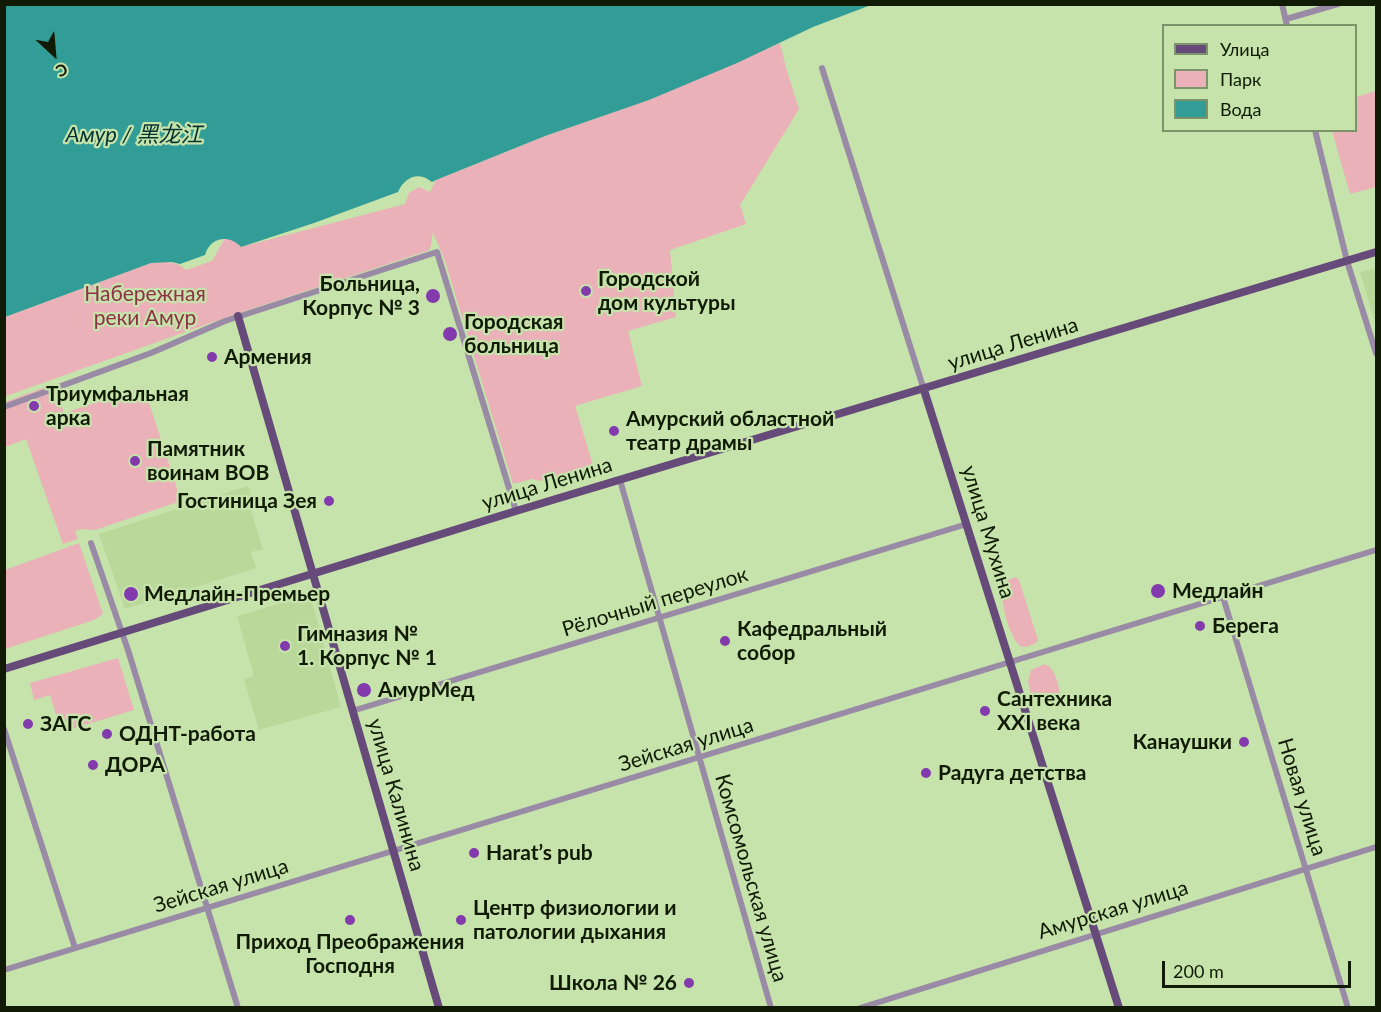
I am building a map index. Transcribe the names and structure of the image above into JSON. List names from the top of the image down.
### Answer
{
  "streets": {
    "main road": ["улица Ленина", "улица Мухина", "улица Калинина"],
    "street": [
      "Рёлочный переулок",
      "Зейская улица",
      "Новая улица",
      "Комсомольская улица",
      "Амурская улица"
    ]
  },
  "crossings": [
    ["улица Ленина", "улица Мухина"],
    ["улица Ленина", "улица Калинина"],
    ["улица Ленина", "Комсомольская улица"],
    ["улица Мухина", "Рёлочный переулок"],
    ["улица Мухина", "Зейская улица"],
    ["улица Мухина", "Амурская улица"],
    ["Рёлочный переулок", "улица Калинина"],
    ["Рёлочный переулок", "Комсомольская улица"],
    ["Зейская улица", "улица Калинина"],
    ["Зейская улица", "Новая улица"],
    ["Зейская улица", "Комсомольская улица"],
    ["Новая улица", "Амурская улица"]
  ],
  "water": ["Амур / 黑龙江"],
  "parks": ["Набережная реки Амур"],
  "places": [
    "Городской дом культуры",
    "Больница, Корпус № 3",
    "Городская больница",
    "Армения",
    "Триумфальная арка",
    "Амурский областной театр драмы",
    "Памятник воинам ВОВ",
    "Гостиница Зея",
    "Медлайн",
    "Медлайн-Премьер",
    "Берега",
    "Кафедральный собор",
    "Гимназия № 1. Корпус № 1",
    "АмурМед",
    "Сантехника XXI века",
    "ЗАГС",
    "ОДНТ-работа",
    "Канаушки",
    "ДОРА",
    "Радуга детства",
    "Harat’s pub",
    "Приход Преображения Господня",
    "Центр физиологии и патологии дыхания",
    "Школа № 26"
  ],
  "legend": ["Улица", "Парк", "Вода"],
  "scale_bar": "200 m",
  "north": "bottom right"
}
